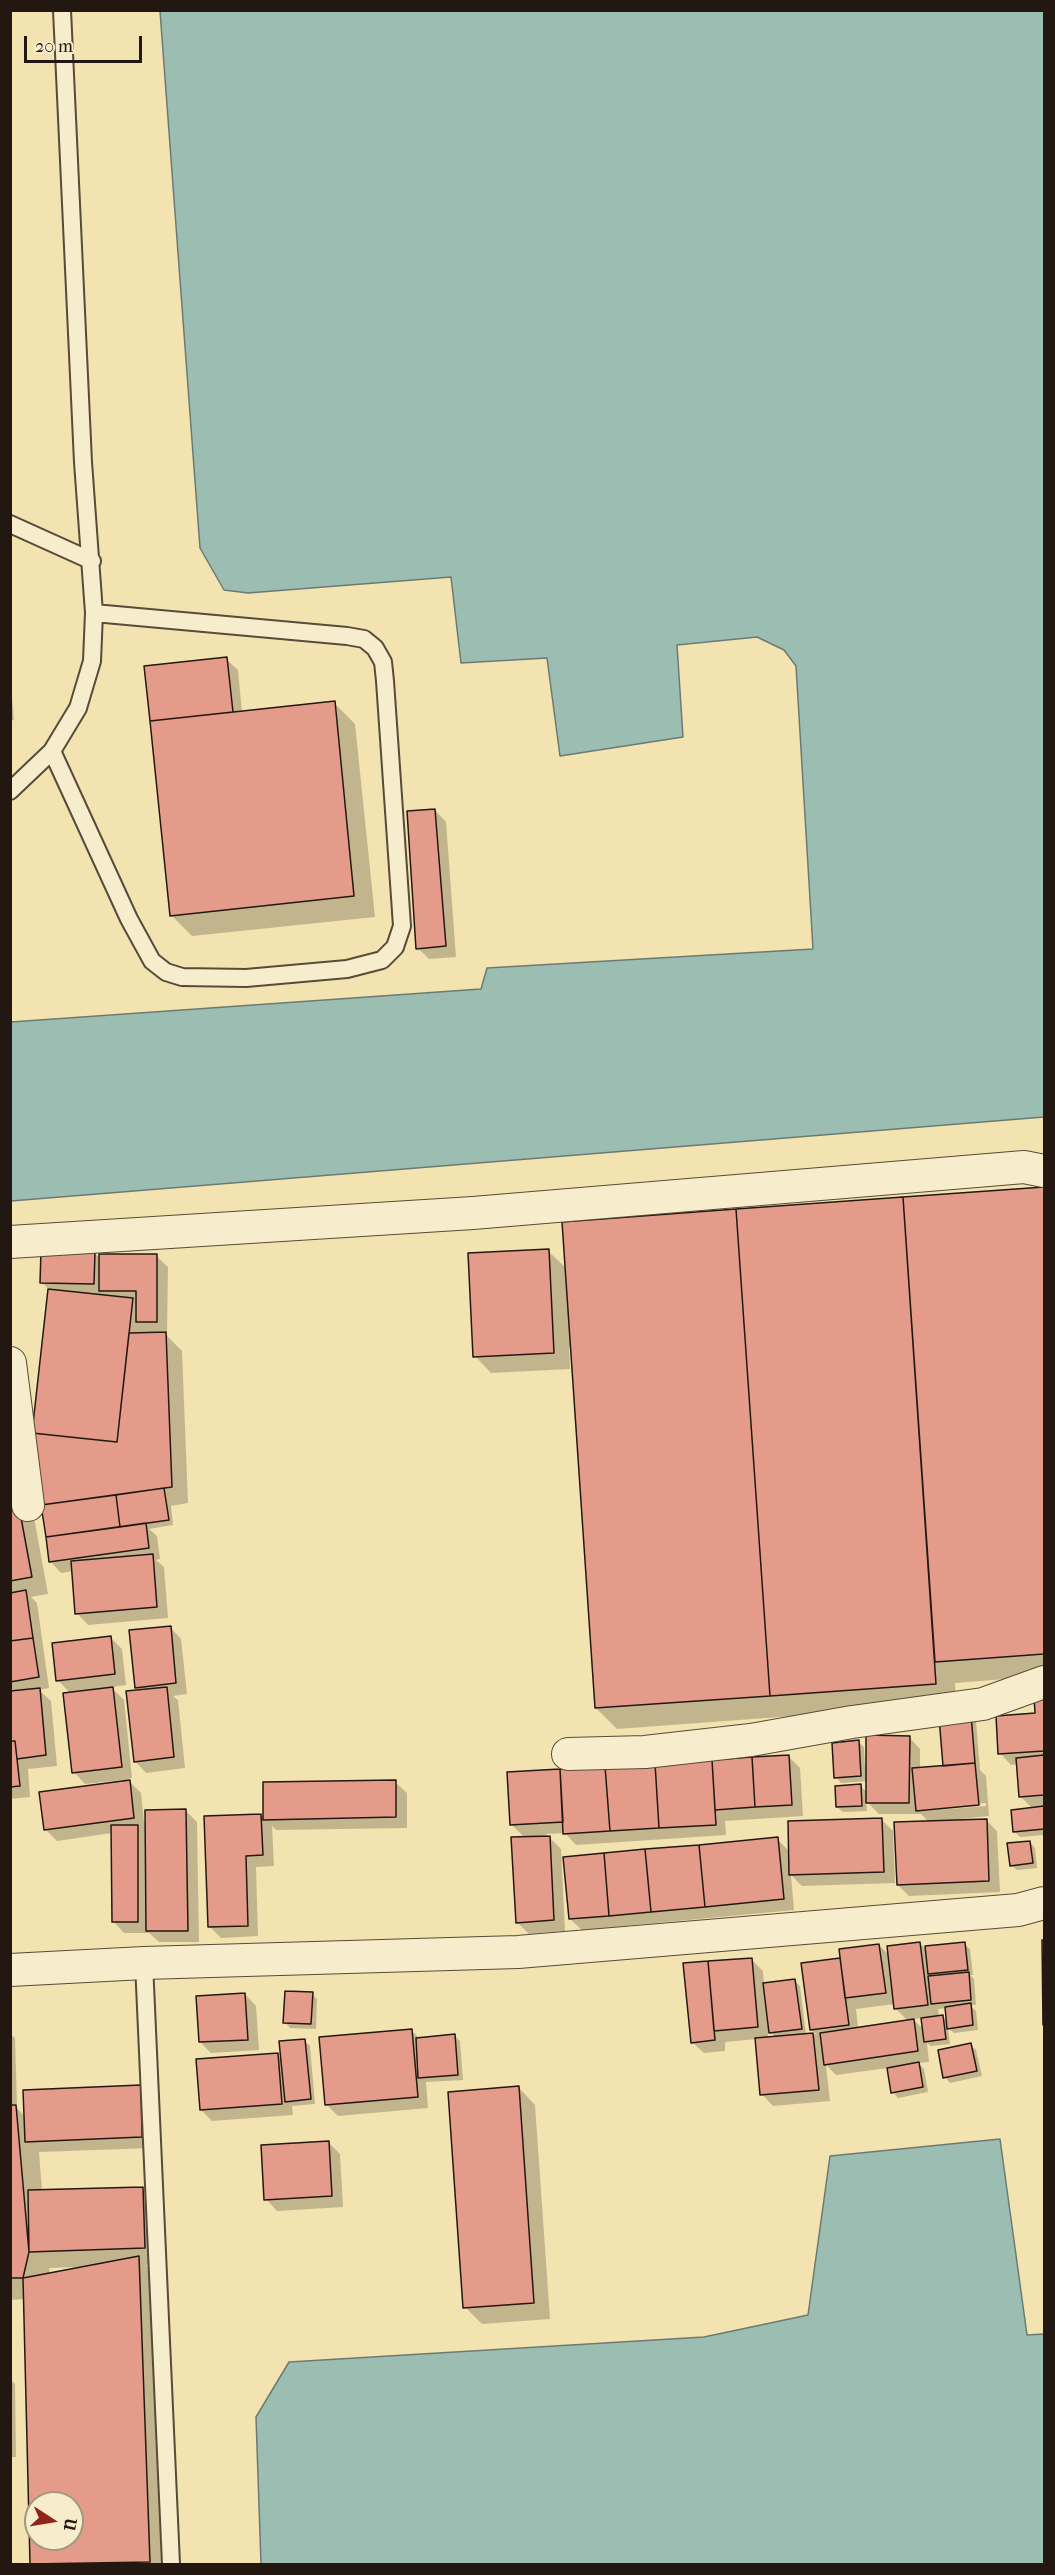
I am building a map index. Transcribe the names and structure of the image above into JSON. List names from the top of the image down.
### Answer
{
  "scale_bar": "20 m",
  "north": "right"
}
